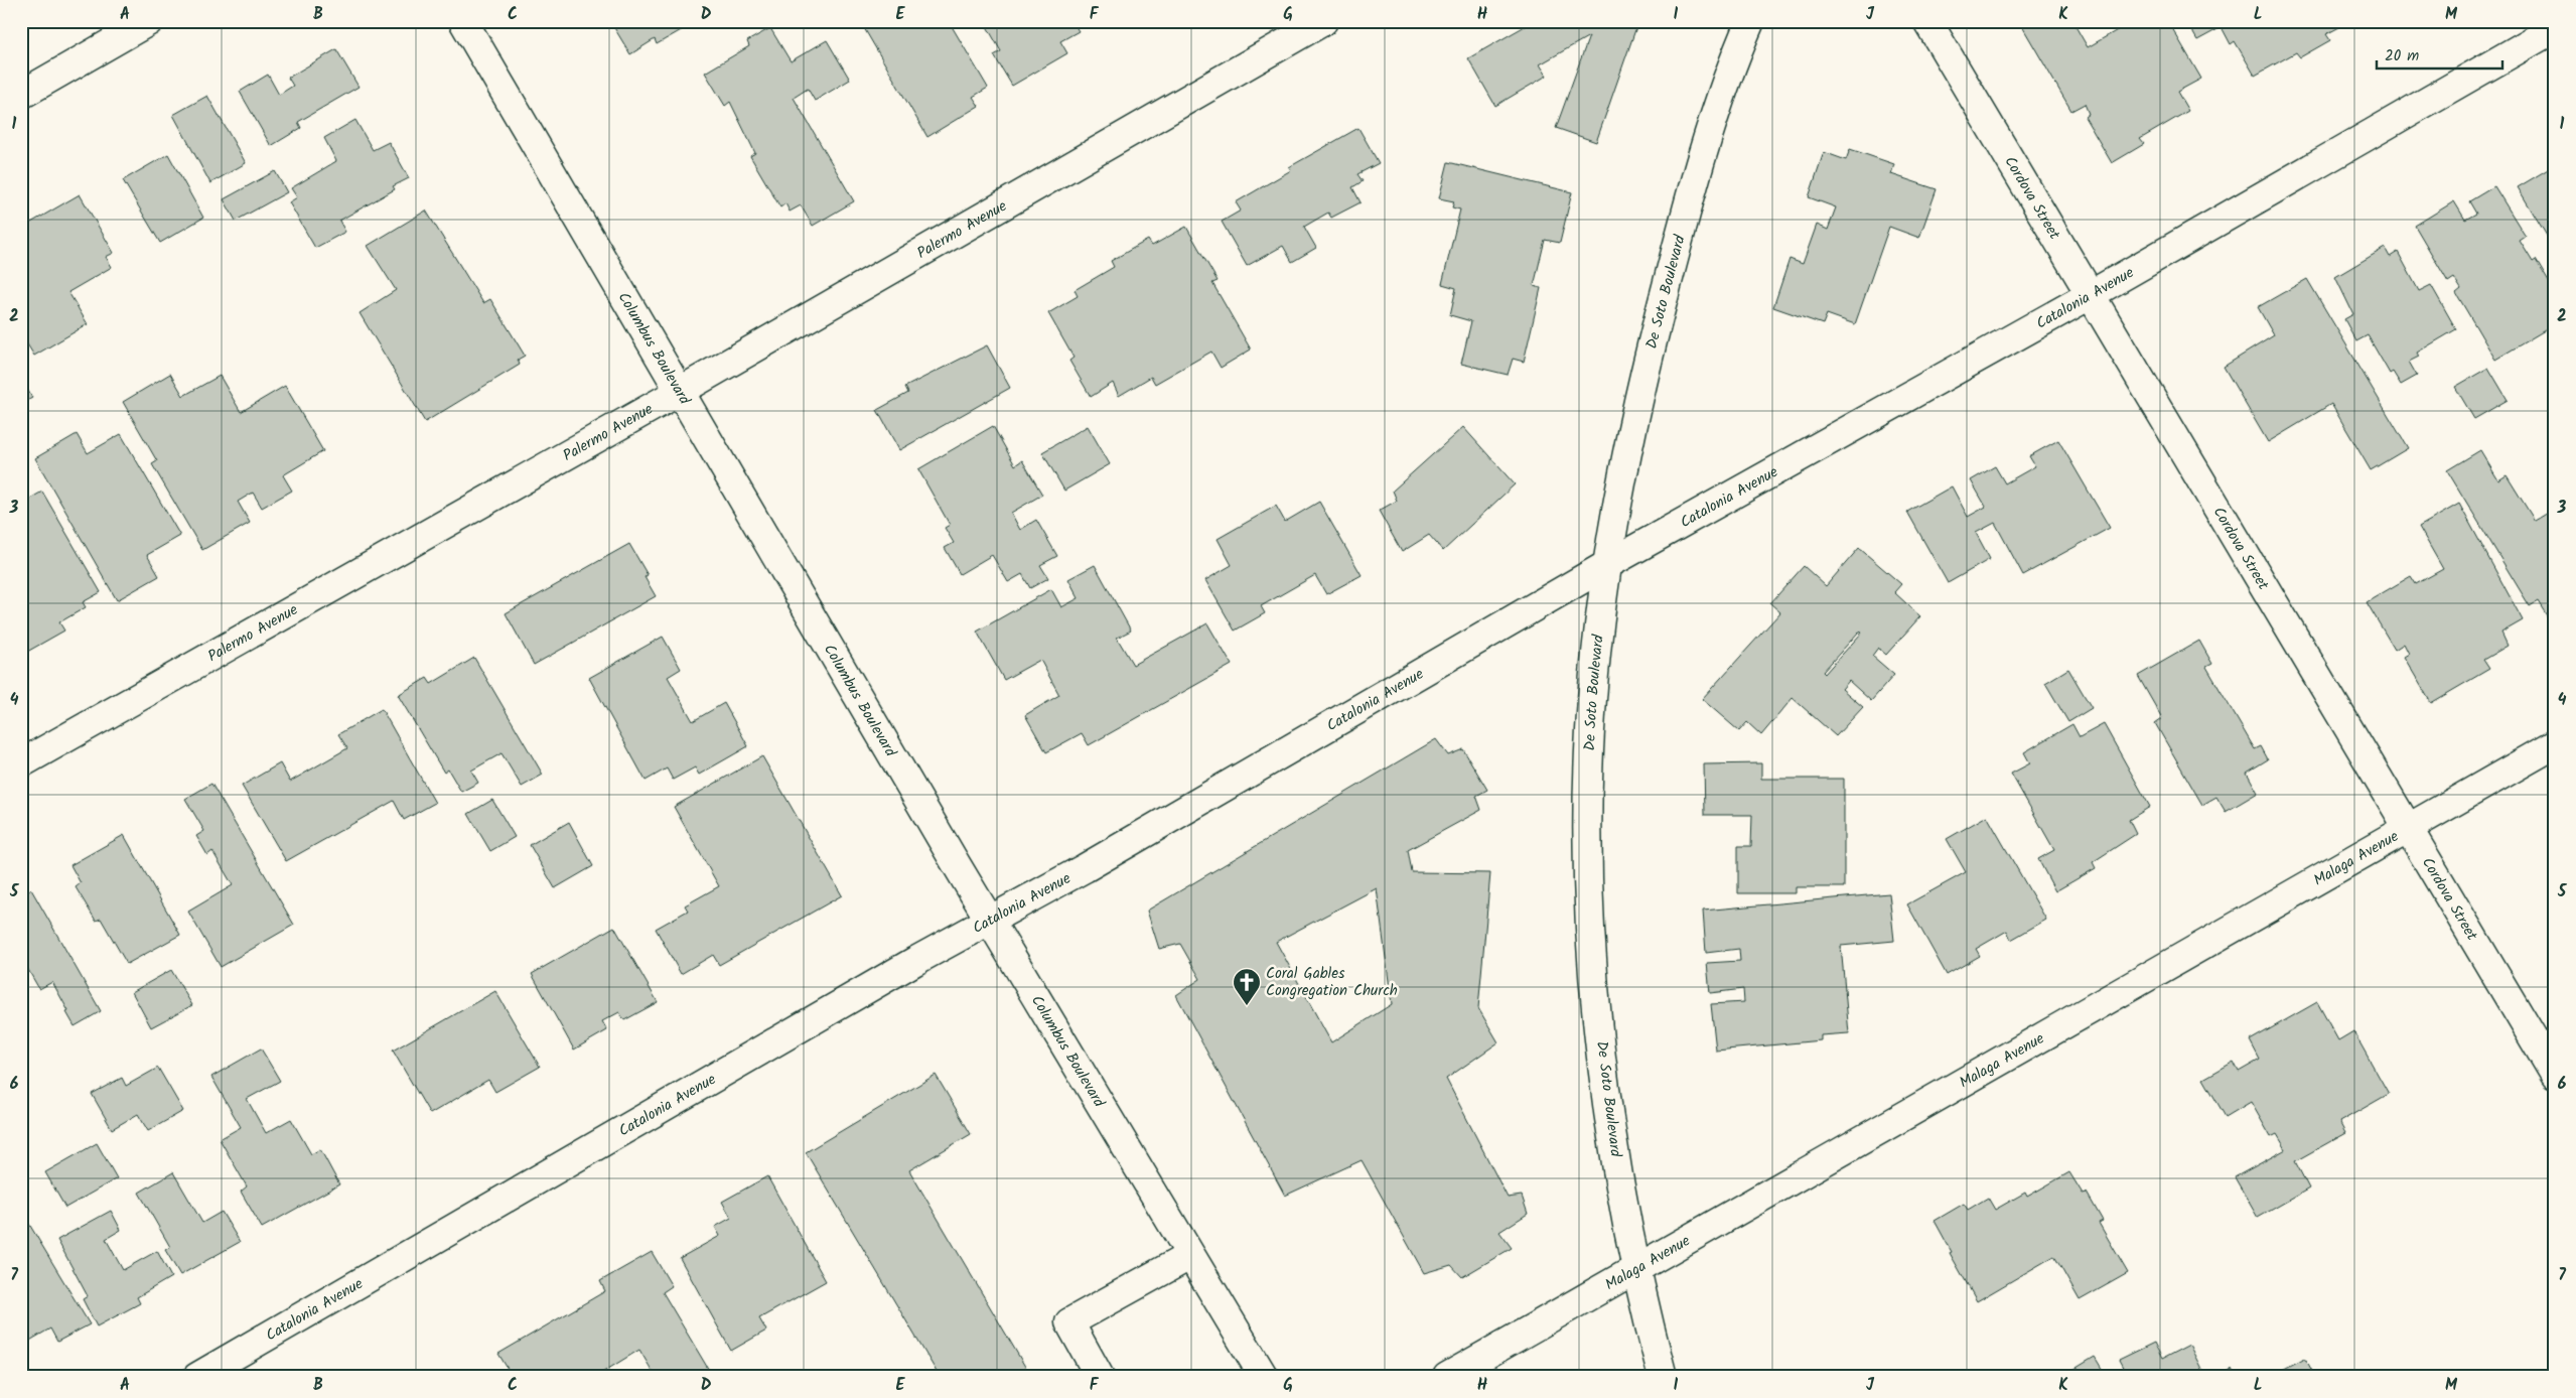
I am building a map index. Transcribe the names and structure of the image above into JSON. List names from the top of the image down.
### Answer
{
  "streets": {
    "street": [
      "Cordova Street",
      "Palermo Avenue",
      "De Soto Boulevard",
      "Catalonia Avenue",
      "Columbus Boulevard",
      "Malaga Avenue"
    ]
  },
  "crossings": [
    ["Cordova Street", "Catalonia Avenue"],
    ["Cordova Street", "Malaga Avenue"],
    ["Palermo Avenue", "Columbus Boulevard"],
    ["De Soto Boulevard", "Catalonia Avenue"],
    ["De Soto Boulevard", "Malaga Avenue"],
    ["Catalonia Avenue", "Columbus Boulevard"]
  ],
  "places": {
    "church": ["Coral Gables Congregation Church"]
  },
  "scale_bar": "20 m",
  "grid": {
    "columns": [
      "A",
      "B",
      "C",
      "D",
      "E",
      "F",
      "G",
      "H",
      "I",
      "J",
      "K",
      "L",
      "M"
    ],
    "rows": [
      "1",
      "2",
      "3",
      "4",
      "5",
      "6",
      "7"
    ]
  }
}
